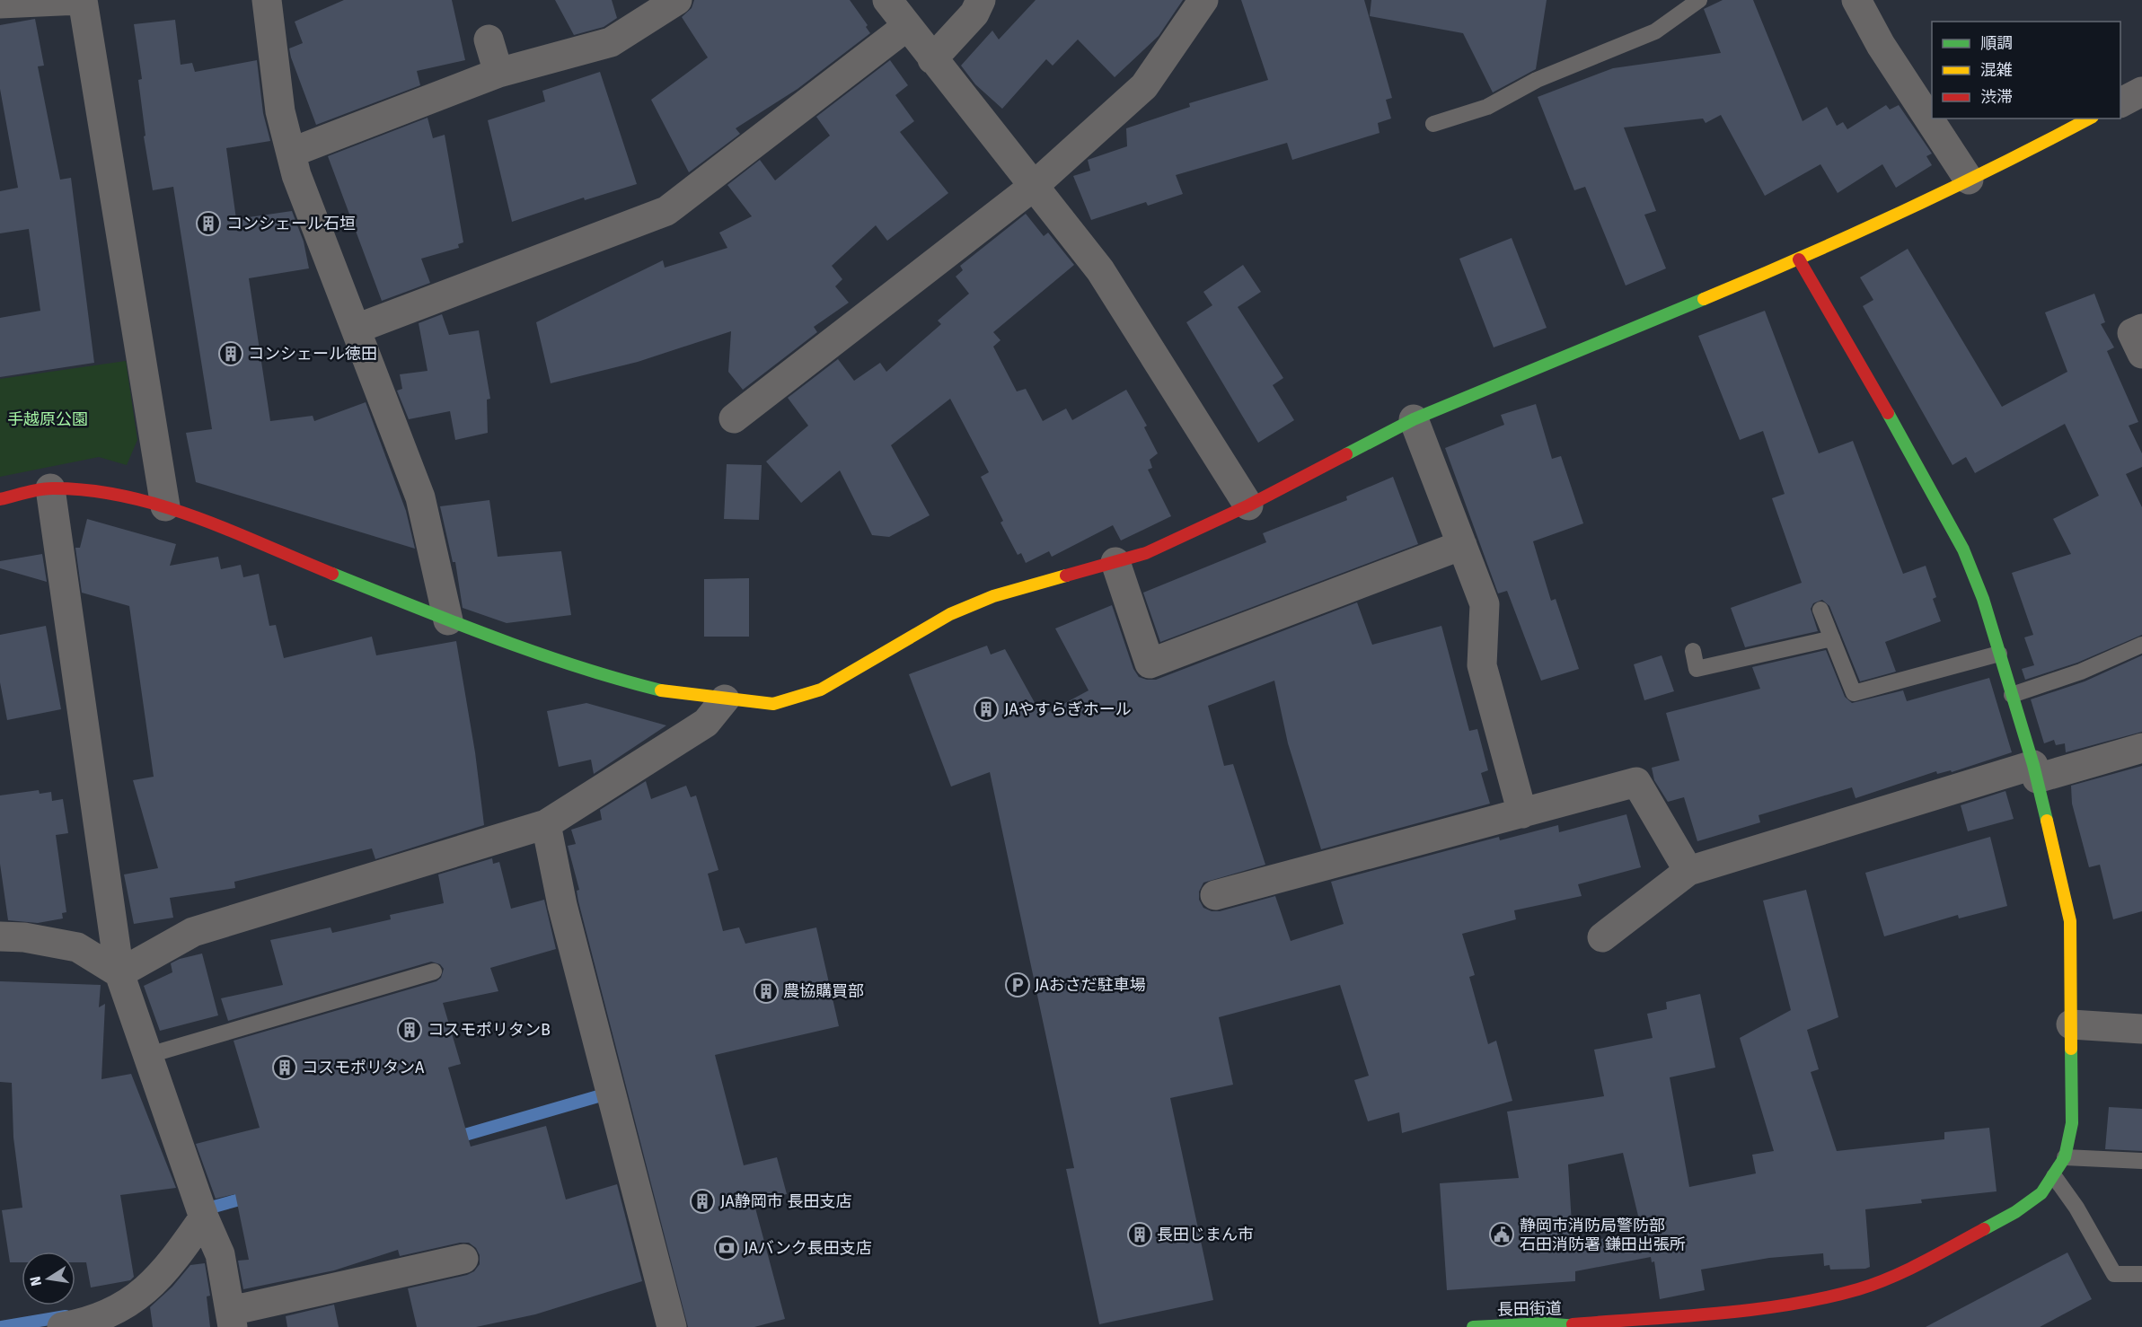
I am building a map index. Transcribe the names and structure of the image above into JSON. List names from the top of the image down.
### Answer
{
  "streets": {
    "street": ["長田街道"]
  },
  "parks": ["手越原公園"],
  "places": {
    "building": [
      "コンシェール石垣",
      "コンシェール徳田",
      "JAやすらぎホール",
      "農協購買部",
      "コスモポリタンB",
      "コスモポリタンA",
      "JA静岡市 長田支店",
      "長田じまん市"
    ],
    "parking": ["JAおさだ駐車場"],
    "public building": ["静岡市消防局警防部 石田消防署 鎌田出張所"],
    "bank": ["JAバンク長田支店"]
  },
  "legend": ["順調", "混雑", "渋滞"],
  "north": "left"
}
